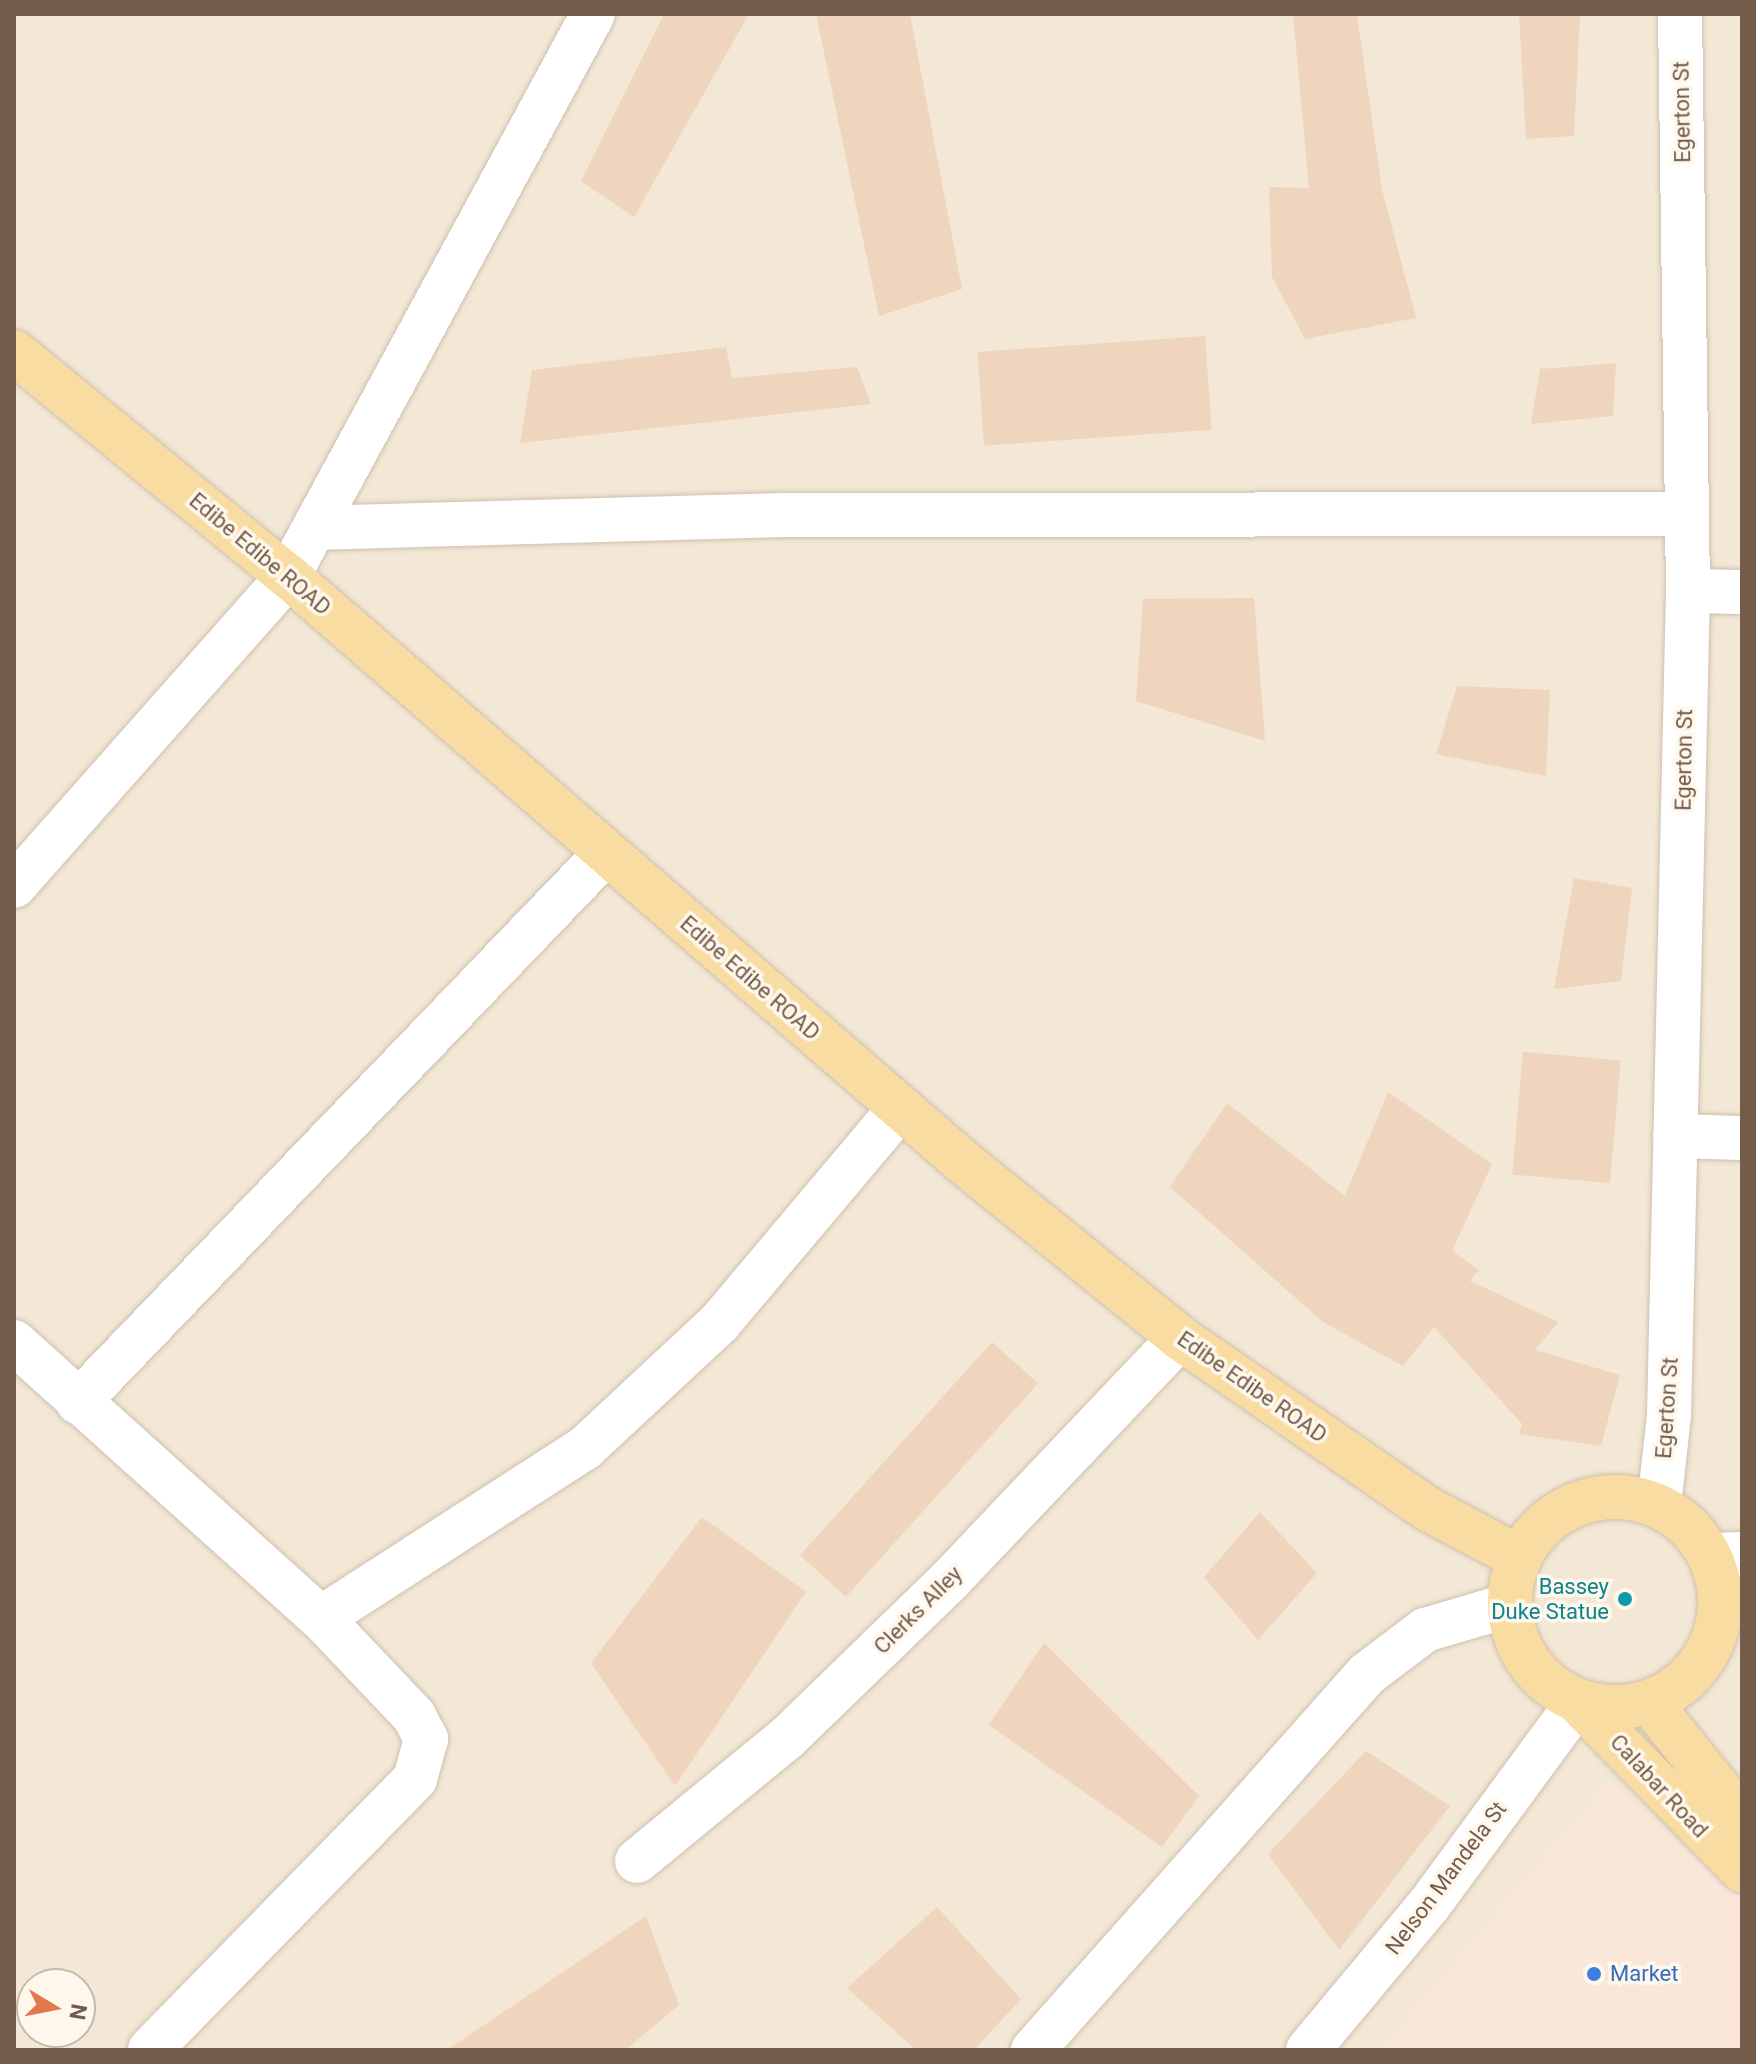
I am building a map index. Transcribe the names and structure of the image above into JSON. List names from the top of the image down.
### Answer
{
  "streets": {
    "main road": ["Edibe Edibe ROAD", "Calabar Road"],
    "street": ["Egerton St", "Clerks Alley", "Nelson Mandela St"]
  },
  "crossings": [
    ["Egerton St", "Edibe Edibe ROAD"],
    ["Egerton St", "Calabar Road"],
    ["Egerton St", "Nelson Mandela St"],
    ["Edibe Edibe ROAD", "Clerks Alley"],
    ["Edibe Edibe ROAD", "Calabar Road"],
    ["Edibe Edibe ROAD", "Nelson Mandela St"],
    ["Calabar Road", "Nelson Mandela St"]
  ],
  "places": ["Bassey Duke Statue", "Market"],
  "north": "right"
}
